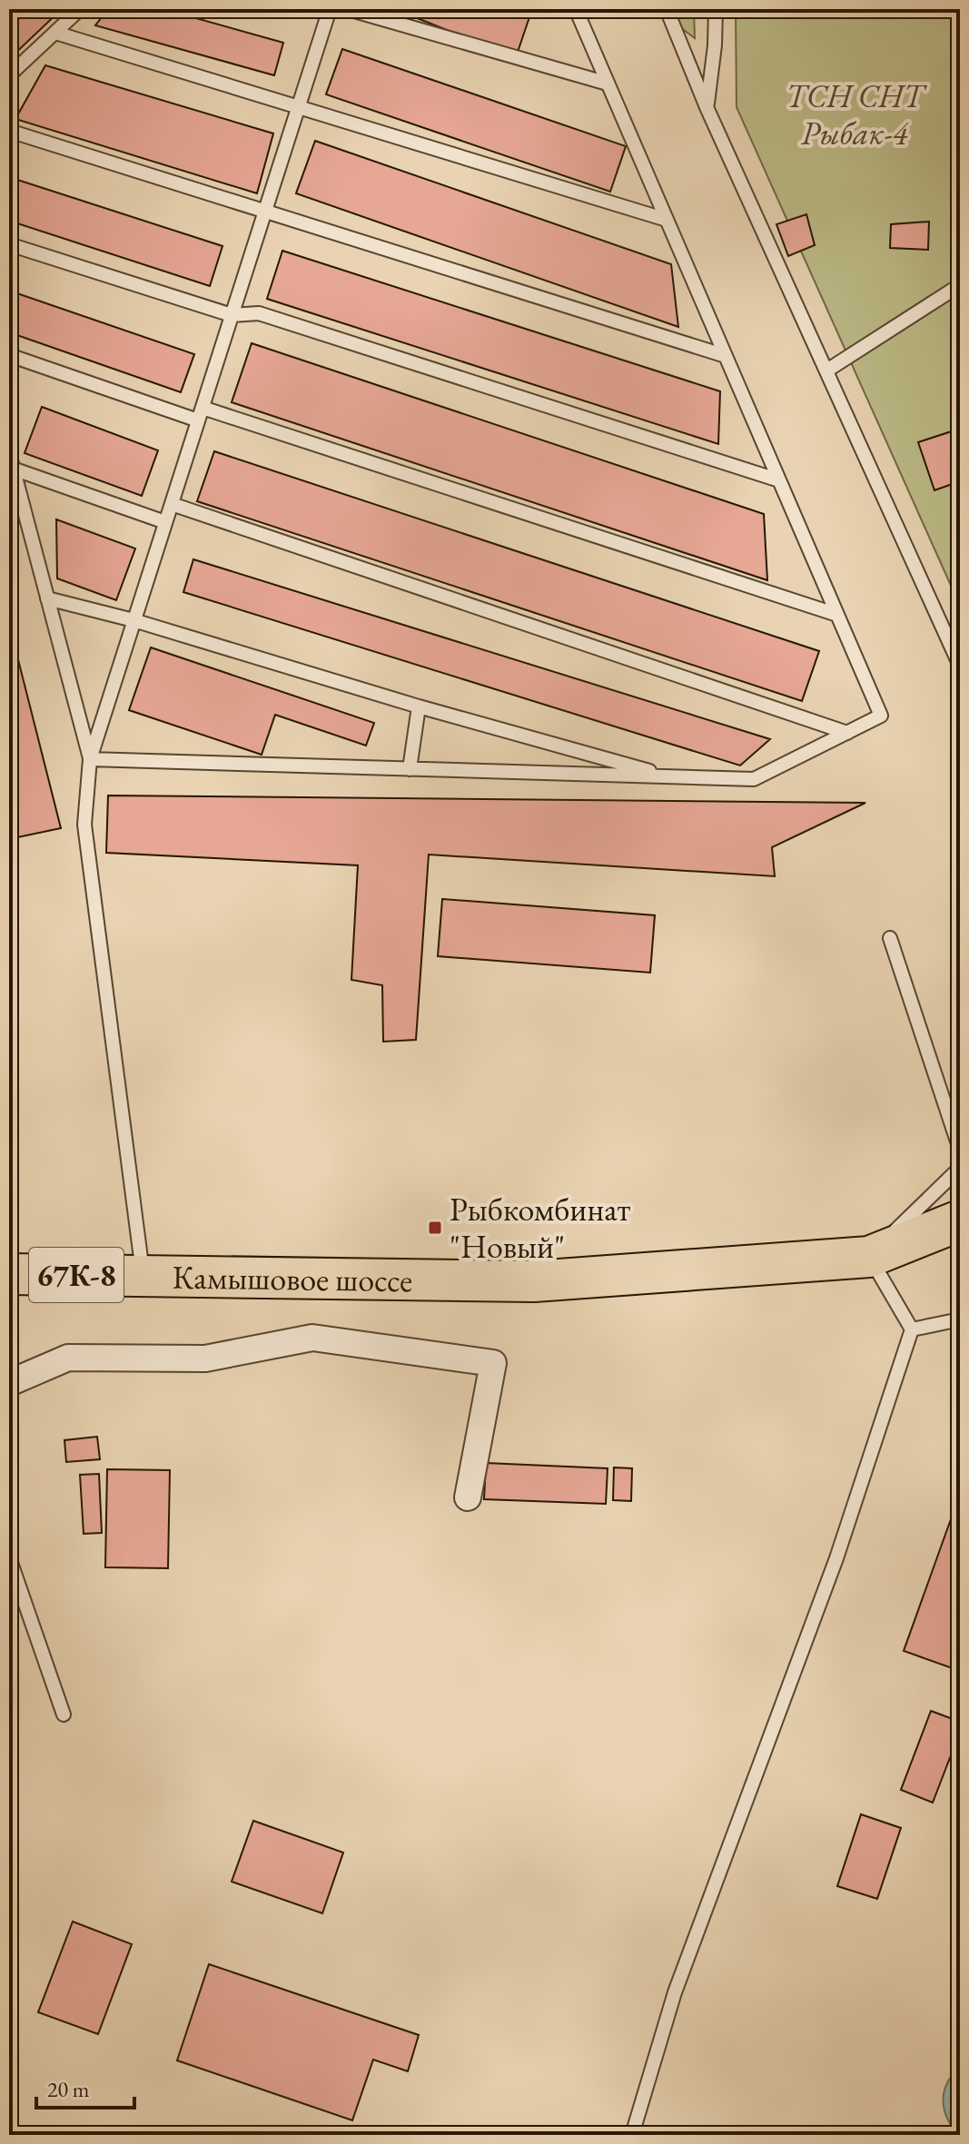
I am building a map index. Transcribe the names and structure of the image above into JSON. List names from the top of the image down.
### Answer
{
  "streets": {
    "main road": ["67К-8", "Камышовое шоссе"]
  },
  "parks": ["ТСН СНТ Рыбак-4"],
  "places": {
    "transit": ["Рыбкомбинат \"Новый\""]
  },
  "scale_bar": "20 m"
}
